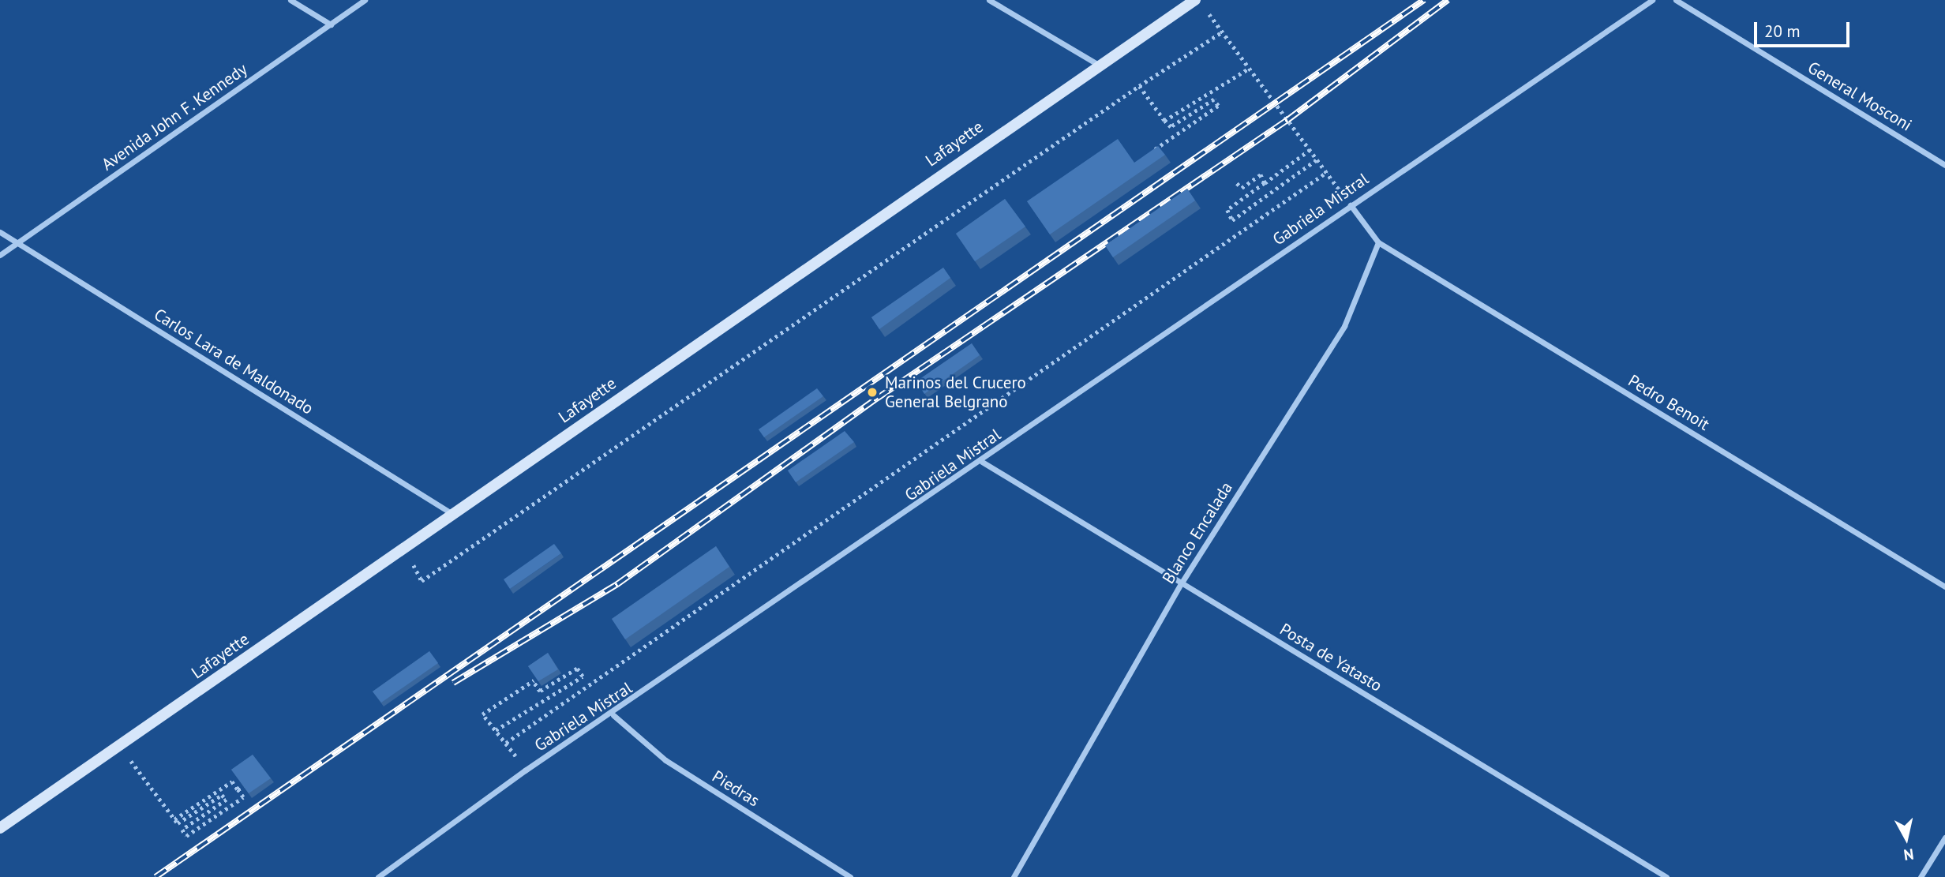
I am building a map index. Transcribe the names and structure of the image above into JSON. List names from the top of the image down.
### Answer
{
  "streets": {
    "street": [
      "General Mosconi",
      "Avenida John F. Kennedy",
      "Lafayette",
      "Gabriela Mistral",
      "Carlos Lara de Maldonado",
      "Pedro Benoit",
      "Blanco Encalada",
      "Posta de Yatasto",
      "Piedras"
    ]
  },
  "crossings": [
    ["Avenida John F. Kennedy", "Carlos Lara de Maldonado"],
    ["Lafayette", "Carlos Lara de Maldonado"],
    ["Gabriela Mistral", "Posta de Yatasto"],
    ["Gabriela Mistral", "Piedras"],
    ["Pedro Benoit", "Blanco Encalada"],
    ["Blanco Encalada", "Posta de Yatasto"]
  ],
  "places": ["Marinos del Crucero General Belgrano"],
  "scale_bar": "20 m",
  "north": "bottom"
}
